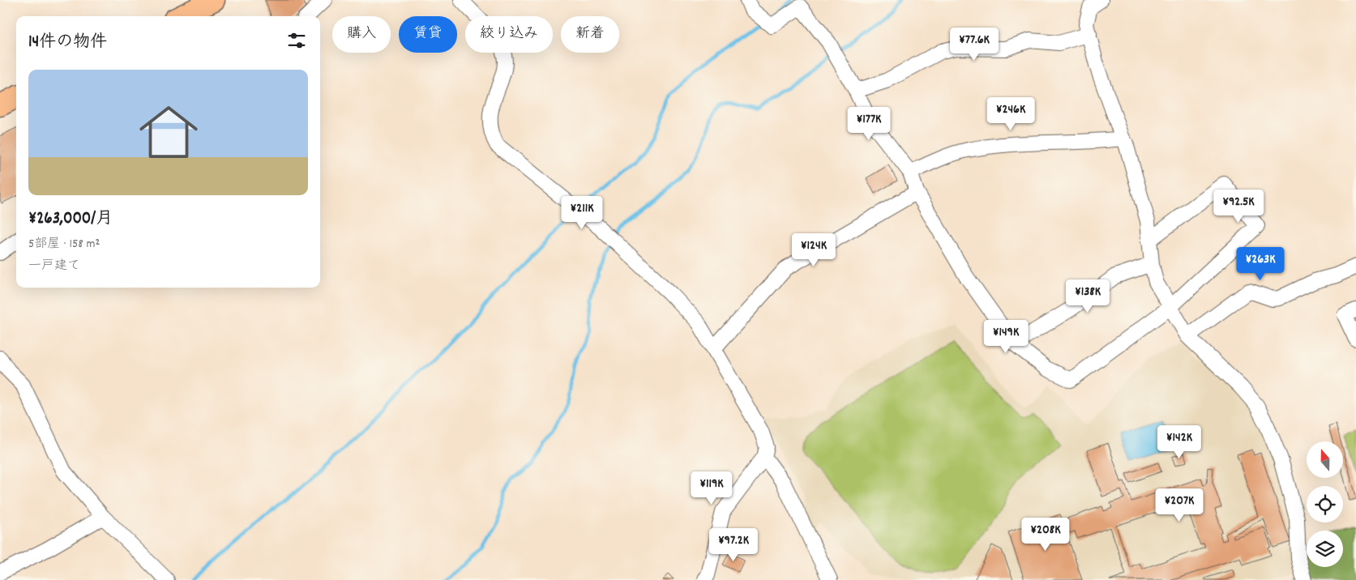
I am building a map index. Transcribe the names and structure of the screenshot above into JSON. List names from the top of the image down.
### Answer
{
  "north": "top",
  "page": {
    "chip": [
      "購入",
      "賃貸",
      "絞り込み",
      "新着"
    ],
    "heading": "14件の物件",
    "price": [
      "¥77.6K",
      "¥246K",
      "¥177K",
      "¥92.5K",
      "¥211K",
      "¥124K",
      "¥263K",
      "¥138K",
      "¥149K",
      "¥142K",
      "¥119K",
      "¥207K",
      "¥208K",
      "¥97.2K"
    ],
    "list": [
      {
        "name": "¥263,000/月",
        "note": "5部屋 · 158 m² · 一戸建て"
      }
    ]
  }
}
